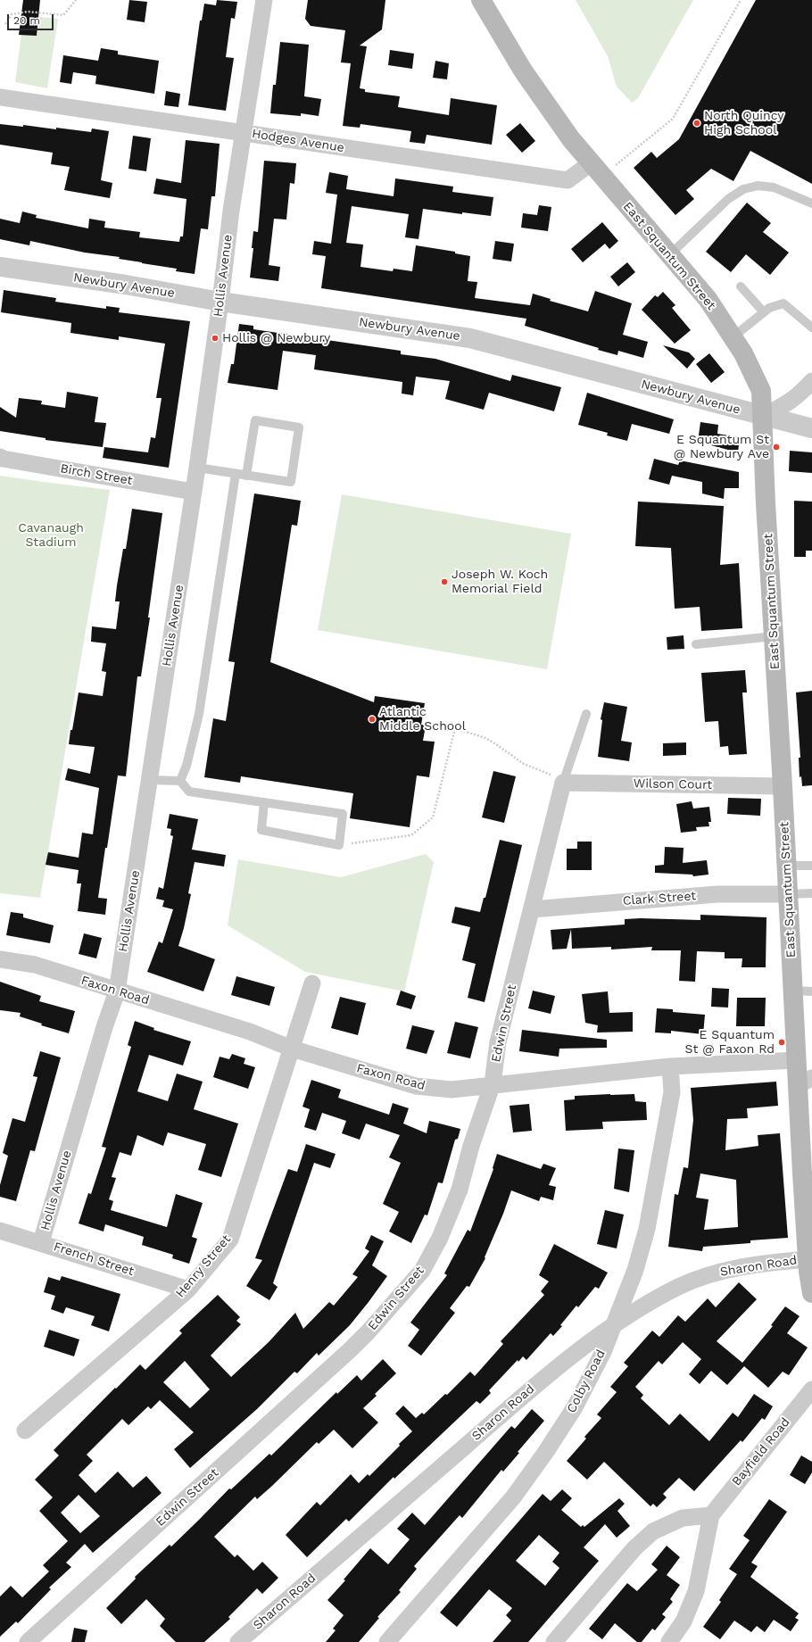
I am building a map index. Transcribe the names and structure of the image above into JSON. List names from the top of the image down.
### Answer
{
  "streets": {
    "main road": ["East Squantum Street"],
    "street": [
      "Hodges Avenue",
      "Hollis Avenue",
      "Newbury Avenue",
      "Birch Street",
      "Wilson Court",
      "Clark Street",
      "Faxon Road",
      "Edwin Street",
      "French Street",
      "Henry Street",
      "Sharon Road",
      "Colby Road",
      "Bayfield Road"
    ]
  },
  "crossings": [
    ["Hodges Avenue", "East Squantum Street"],
    ["Hodges Avenue", "Hollis Avenue"],
    ["East Squantum Street", "Newbury Avenue"],
    ["East Squantum Street", "Wilson Court"],
    ["East Squantum Street", "Clark Street"],
    ["East Squantum Street", "Faxon Road"],
    ["East Squantum Street", "Sharon Road"],
    ["Hollis Avenue", "Newbury Avenue"],
    ["Hollis Avenue", "Birch Street"],
    ["Hollis Avenue", "Faxon Road"],
    ["Hollis Avenue", "French Street"],
    ["Wilson Court", "Edwin Street"],
    ["Clark Street", "Edwin Street"],
    ["Faxon Road", "Edwin Street"],
    ["Faxon Road", "Henry Street"],
    ["Faxon Road", "Colby Road"],
    ["French Street", "Henry Street"],
    ["Sharon Road", "Colby Road"]
  ],
  "parks": ["Cavanaugh Stadium"],
  "places": [
    "North Quincy High School",
    "Hollis @ Newbury",
    "E Squantum St @ Newbury Ave",
    "Joseph W. Koch Memorial Field",
    "Atlantic Middle School",
    "E Squantum St @ Faxon Rd"
  ],
  "scale_bar": "20 m"
}
